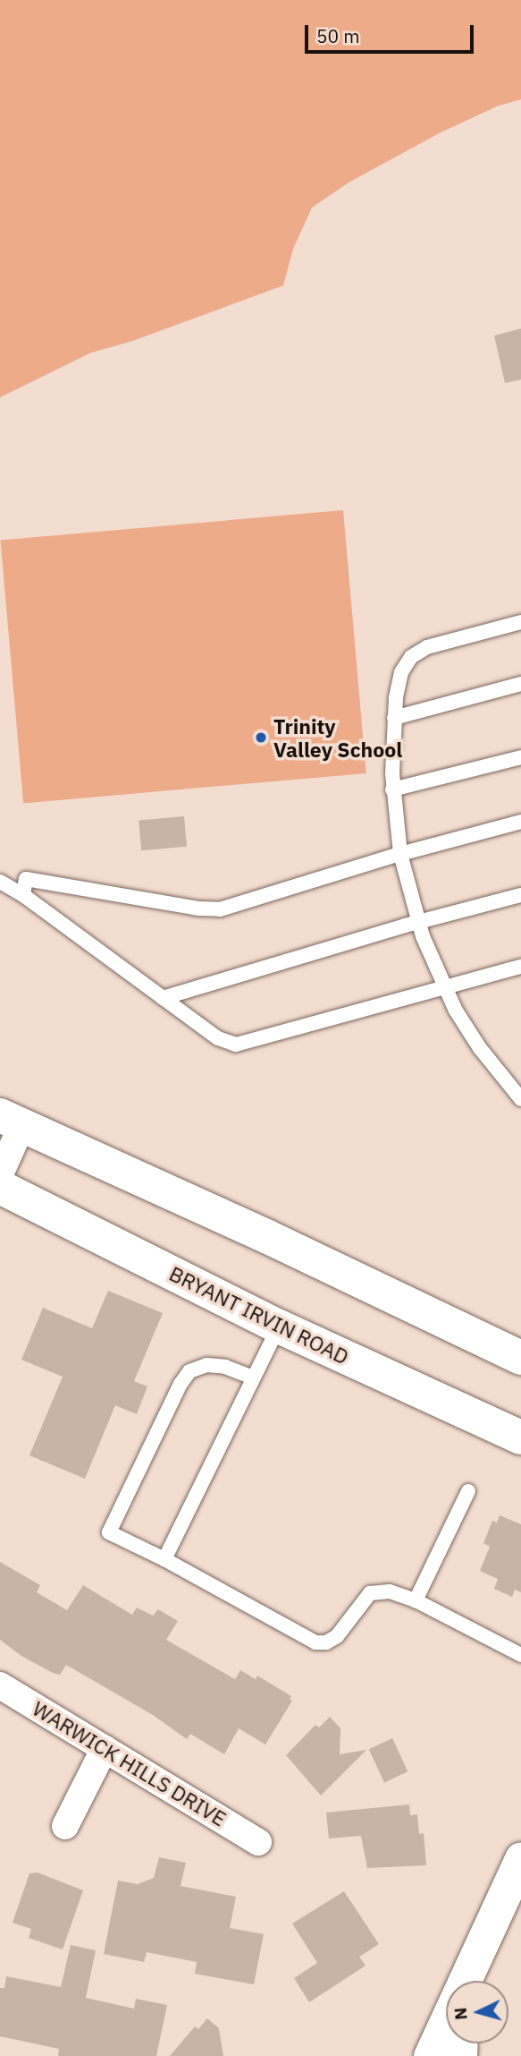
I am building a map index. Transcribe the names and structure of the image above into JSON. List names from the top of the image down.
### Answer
{
  "streets": {
    "main road": ["BRYANT IRVIN ROAD"],
    "street": ["WARWICK HILLS DRIVE"]
  },
  "places": ["Trinity Valley School"],
  "scale_bar": "50 m",
  "north": "left"
}
